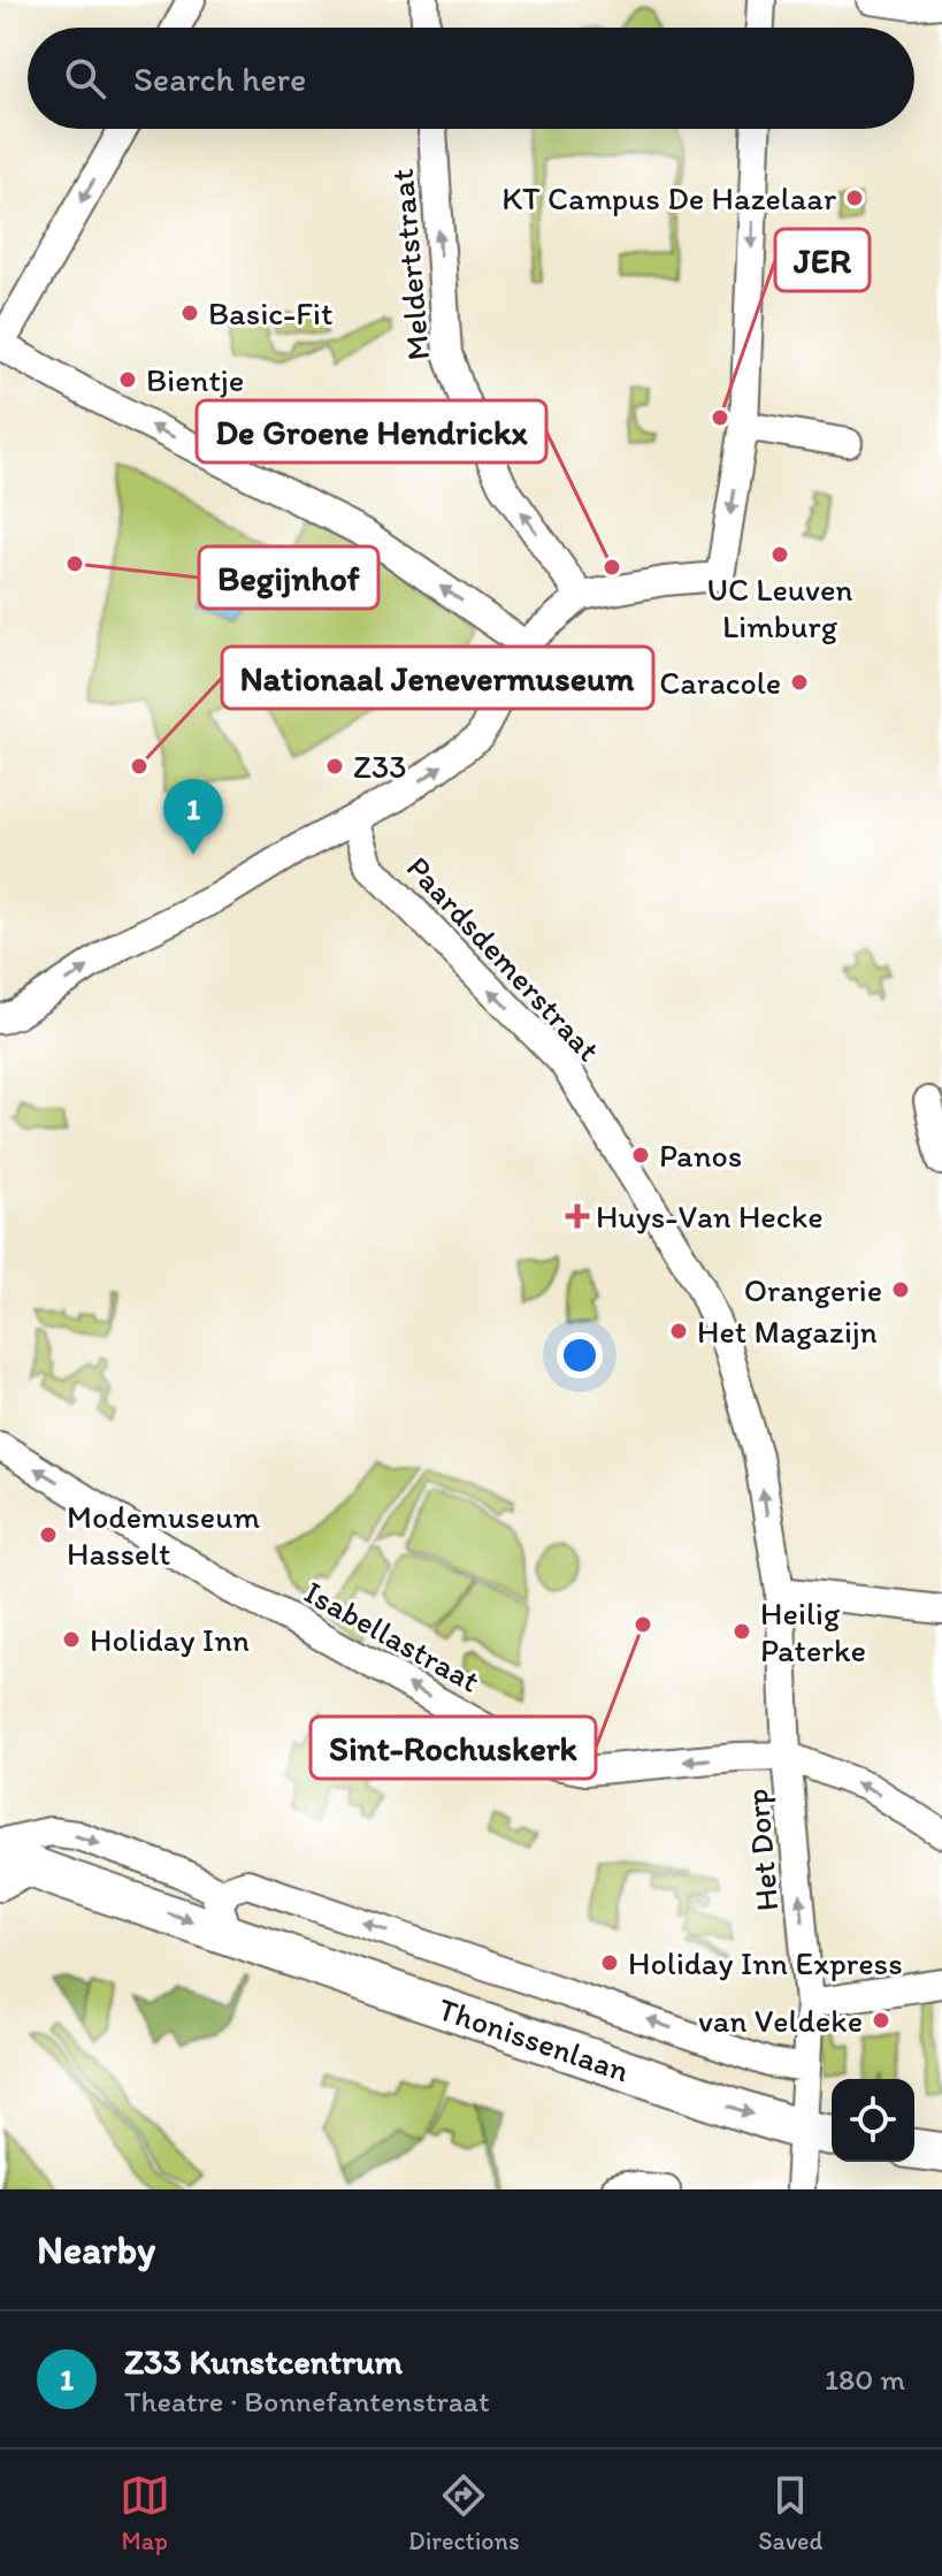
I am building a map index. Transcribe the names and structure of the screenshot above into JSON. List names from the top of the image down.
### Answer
{
  "streets": {
    "main road": ["Thonissenlaan"],
    "street": [
      "Meldertstraat",
      "Paardsdemerstraat",
      "Isabellastraat",
      "Het Dorp"
    ]
  },
  "crossings": [
    ["Paardsdemerstraat", "Isabellastraat"],
    ["Paardsdemerstraat", "Het Dorp"],
    ["Isabellastraat", "Het Dorp"],
    ["Het Dorp", "Thonissenlaan"]
  ],
  "one_way": [
    "Meldertstraat",
    "Paardsdemerstraat",
    "Isabellastraat",
    "Het Dorp"
  ],
  "places": {
    "other": [
      "KT Campus De Hazelaar",
      "Basic-Fit",
      "Bientje",
      "JER",
      "UC Leuven Limburg",
      "Begijnhof",
      "De Groene Hendrickx",
      "Caracole",
      "Nationaal Jenevermuseum",
      "Z33",
      "Panos",
      "Orangerie",
      "Het Magazijn",
      "Modemuseum Hasselt",
      "Sint-Rochuskerk",
      "Heilig Paterke",
      "Holiday Inn",
      "Holiday Inn Express",
      "van Veldeke"
    ],
    "health": ["Huys-Van Hecke"]
  },
  "page": {
    "search": "Search here",
    "pins": "1",
    "heading": "Nearby",
    "list": [
      {
        "mark": "1",
        "name": "Z33 Kunstcentrum",
        "note": "Theatre · Bonnefantenstraat",
        "value": "180 m"
      }
    ],
    "nav": ["Map", "Directions", "Saved"]
  }
}
